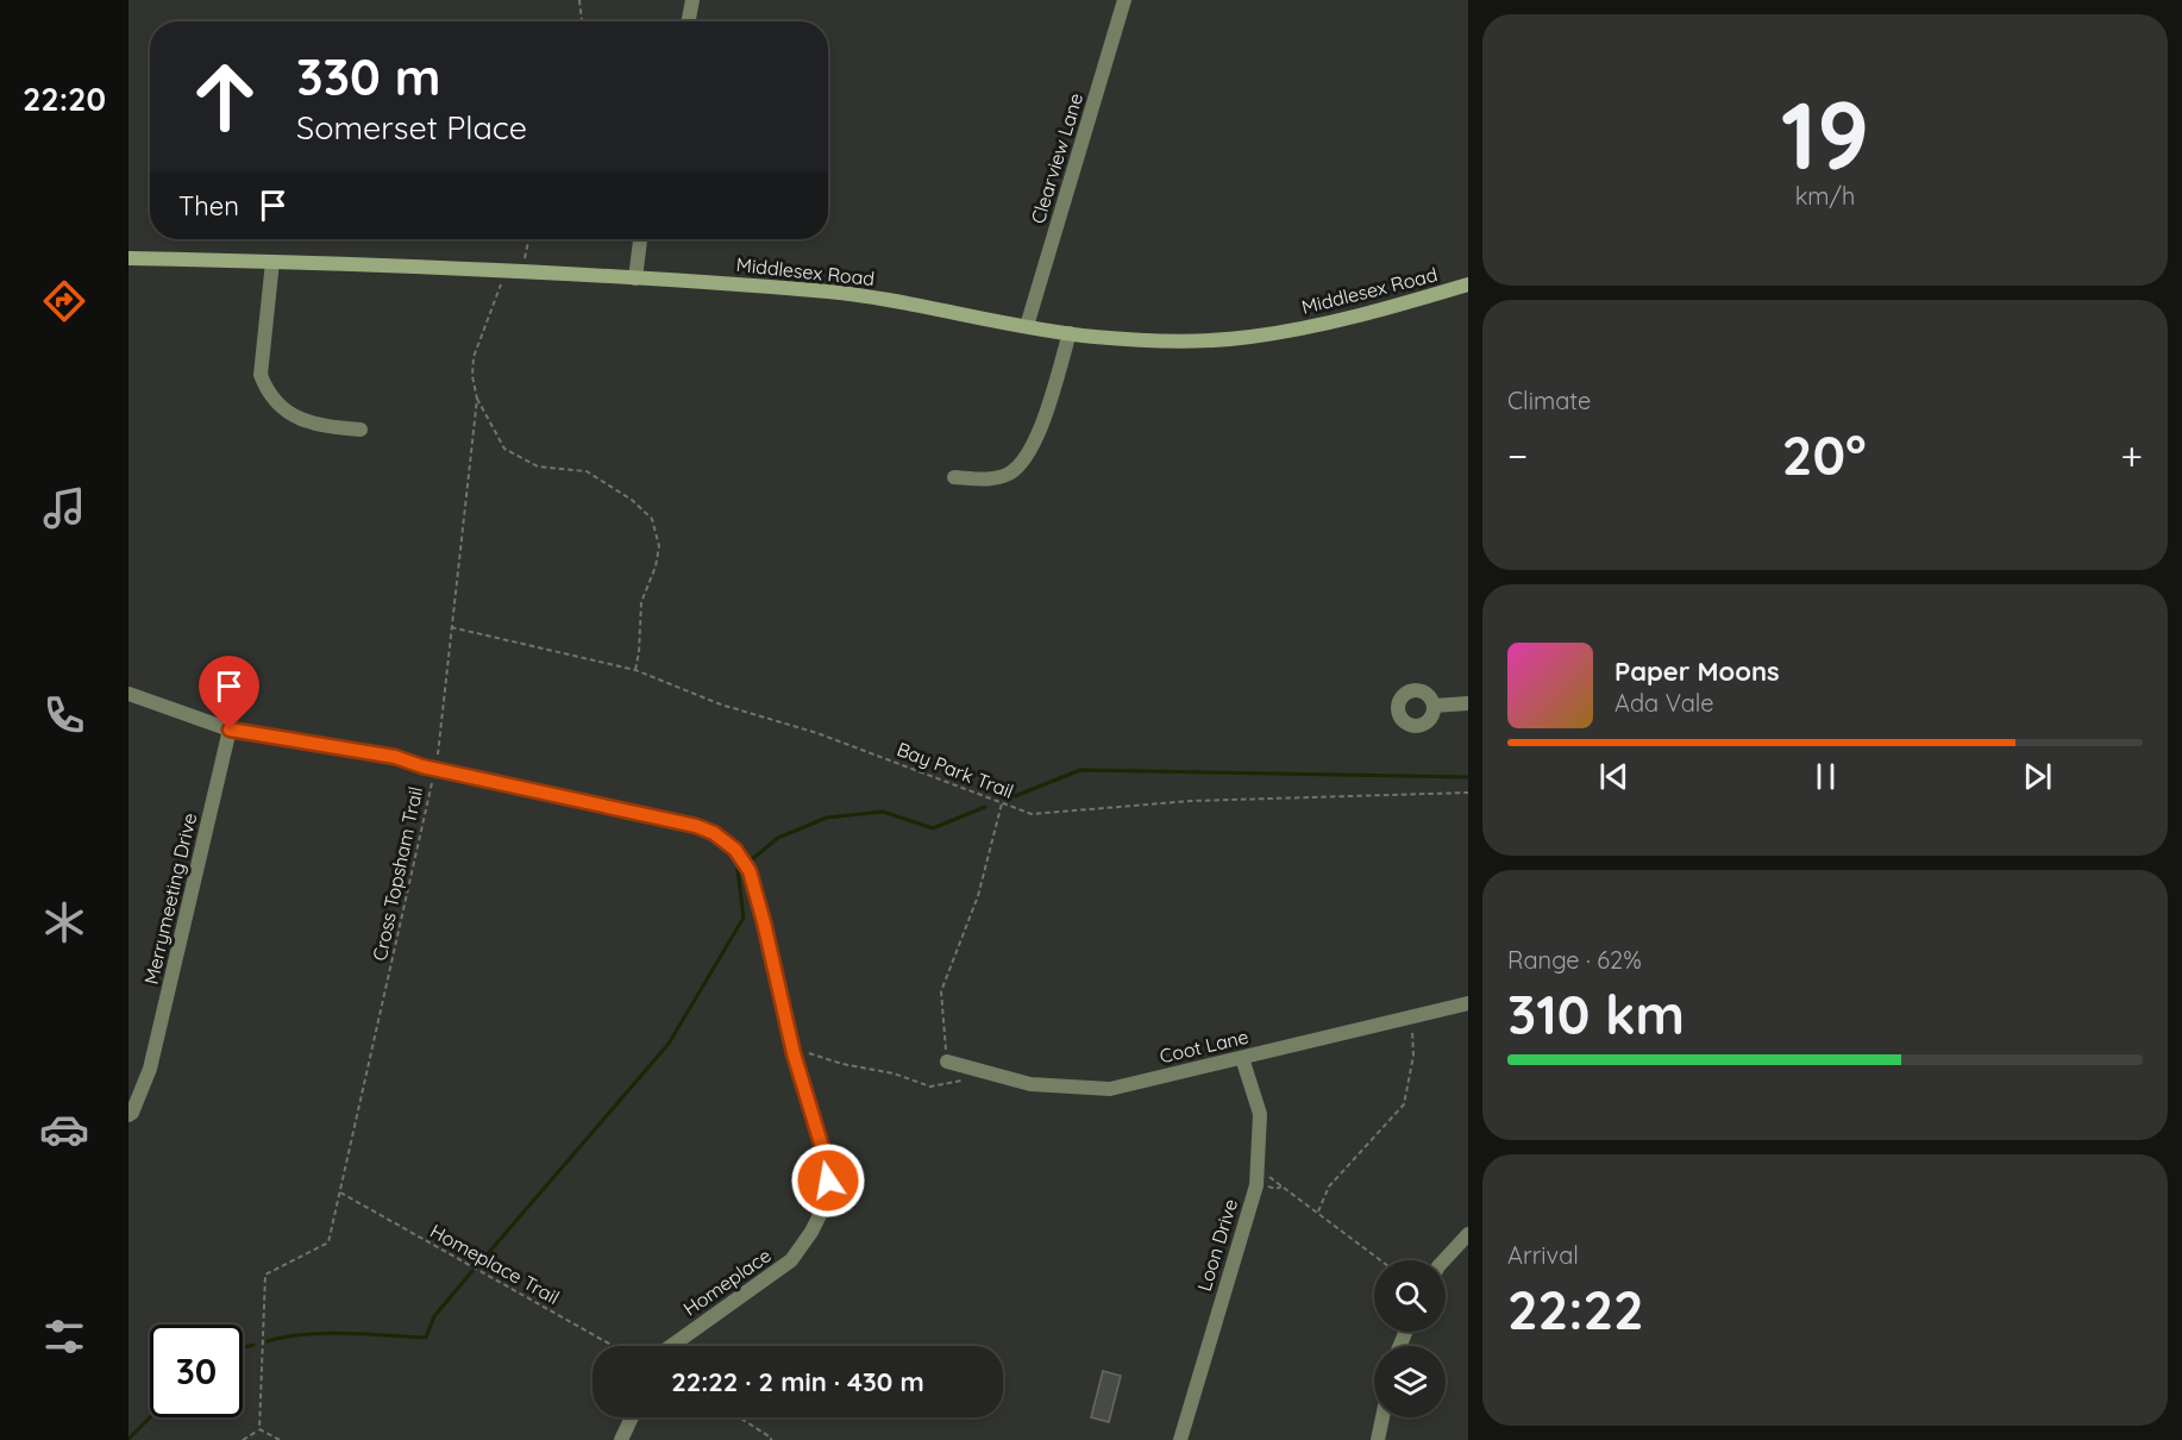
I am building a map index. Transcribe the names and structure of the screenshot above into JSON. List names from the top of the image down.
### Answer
{
  "streets": {
    "main road": ["Middlesex Road"],
    "street": [
      "Clearview Lane",
      "Merrymeeting Drive",
      "Coot Lane",
      "Loon Drive",
      "Homeplace"
    ],
    "path": ["Bay Park Trail", "Cross Topsham Trail", "Homeplace Trail"]
  },
  "crossings": [
    ["Clearview Lane", "Middlesex Road"],
    ["Middlesex Road", "Cross Topsham Trail"],
    ["Bay Park Trail", "Cross Topsham Trail"],
    ["Cross Topsham Trail", "Homeplace Trail"],
    ["Cross Topsham Trail", "Homeplace"],
    ["Merrymeeting Drive", "Homeplace"],
    ["Coot Lane", "Loon Drive"]
  ],
  "page": {
    "tabs": "22:20",
    "tile": [
      ["19", "km/h"],
      "Climate",
      ["Range · 62%", "310 km"],
      ["Arrival", "22:22"]
    ],
    "turn": ["330 m", "Somerset Place"],
    "then": "Then",
    "heat": ["−", "20°", "+"],
    "song": ["Paper Moons", "Ada Vale"],
    "limit": "30",
    "trip": "22:22 · 2 min · 430 m"
  }
}
